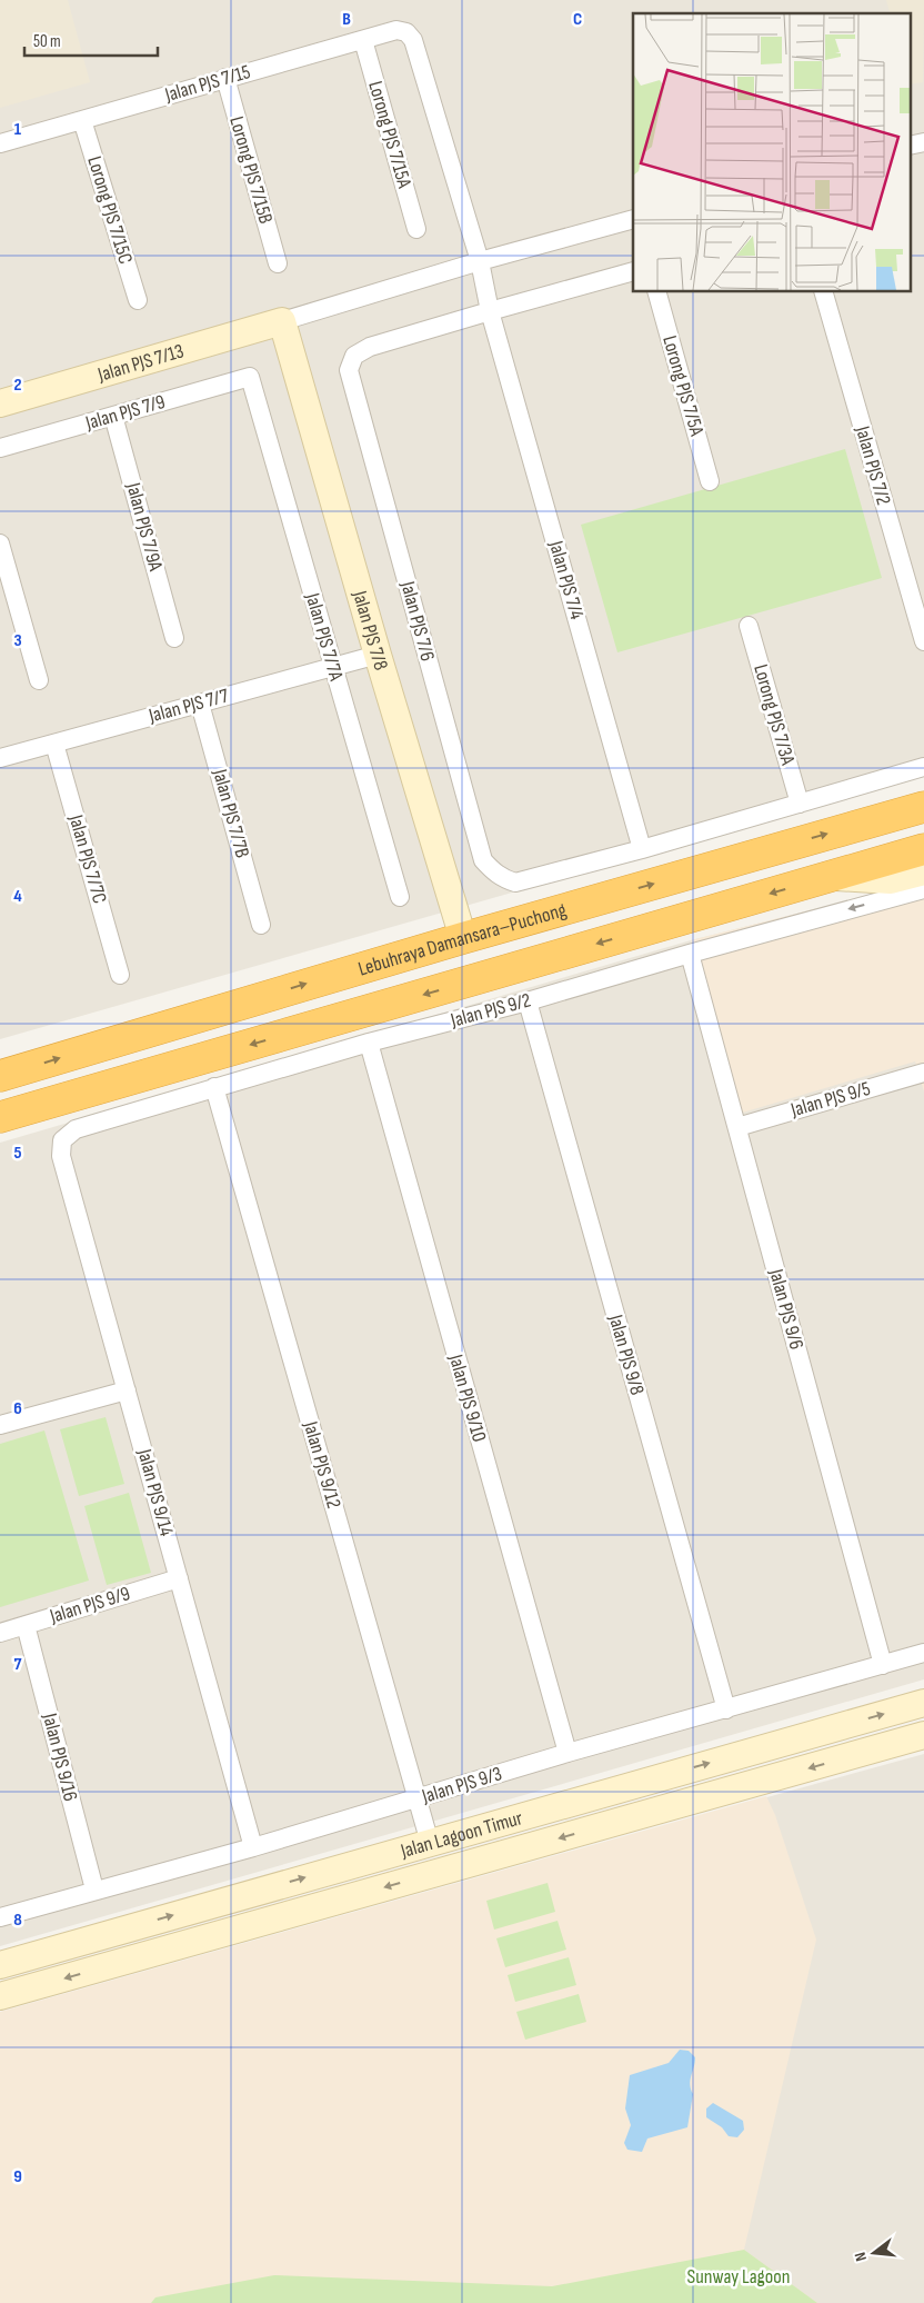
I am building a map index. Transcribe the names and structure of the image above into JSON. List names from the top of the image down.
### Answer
{
  "streets": {
    "highway": ["Lebuhraya Damansara–Puchong"],
    "main road": ["Jalan PJS 7/13", "Jalan PJS 7/8", "Jalan Lagoon Timur"],
    "street": [
      "Jalan PJS 7/15",
      "Lorong PJS 7/15A",
      "Lorong PJS 7/15B",
      "Lorong PJS 7/15C",
      "Lorong PJS 7/5A",
      "Jalan PJS 7/9",
      "Jalan PJS 7/2",
      "Jalan PJS 7/9A",
      "Jalan PJS 7/4",
      "Jalan PJS 7/6",
      "Jalan PJS 7/7A",
      "Jalan PJS 7/7",
      "Lorong PJS 7/3A",
      "Jalan PJS 7/7B",
      "Jalan PJS 7/7C",
      "Jalan PJS 9/2",
      "Jalan PJS 9/5",
      "Jalan PJS 9/6",
      "Jalan PJS 9/8",
      "Jalan PJS 9/10",
      "Jalan PJS 9/12",
      "Jalan PJS 9/14",
      "Jalan PJS 9/9",
      "Jalan PJS 9/16",
      "Jalan PJS 9/3"
    ]
  },
  "crossings": [
    ["Jalan PJS 7/15", "Lorong PJS 7/15A"],
    ["Jalan PJS 7/15", "Lorong PJS 7/15B"],
    ["Jalan PJS 7/15", "Lorong PJS 7/15C"],
    ["Jalan PJS 7/13", "Jalan PJS 7/8"],
    ["Jalan PJS 7/9", "Jalan PJS 7/9A"],
    ["Jalan PJS 7/9", "Jalan PJS 7/7A"],
    ["Jalan PJS 7/4", "Jalan PJS 7/6"],
    ["Jalan PJS 7/8", "Jalan PJS 7/7"],
    ["Jalan PJS 7/8", "Lebuhraya Damansara–Puchong"],
    ["Jalan PJS 7/7A", "Jalan PJS 7/7"],
    ["Jalan PJS 7/7", "Jalan PJS 7/7B"],
    ["Jalan PJS 7/7", "Jalan PJS 7/7C"],
    ["Jalan PJS 9/2", "Jalan PJS 9/6"],
    ["Jalan PJS 9/2", "Jalan PJS 9/8"],
    ["Jalan PJS 9/2", "Jalan PJS 9/10"],
    ["Jalan PJS 9/2", "Jalan PJS 9/12"],
    ["Jalan PJS 9/2", "Jalan PJS 9/14"],
    ["Jalan PJS 9/5", "Jalan PJS 9/6"],
    ["Jalan PJS 9/6", "Jalan PJS 9/3"],
    ["Jalan PJS 9/8", "Jalan PJS 9/3"],
    ["Jalan PJS 9/10", "Jalan PJS 9/3"],
    ["Jalan PJS 9/12", "Jalan PJS 9/3"],
    ["Jalan PJS 9/12", "Jalan Lagoon Timur"],
    ["Jalan PJS 9/14", "Jalan PJS 9/9"],
    ["Jalan PJS 9/14", "Jalan PJS 9/3"],
    ["Jalan PJS 9/9", "Jalan PJS 9/16"],
    ["Jalan PJS 9/16", "Jalan PJS 9/3"]
  ],
  "parks": ["Sunway Lagoon"],
  "scale_bar": "50 m",
  "north": "left",
  "grid": {
    "columns": ["B", "C"],
    "rows": [
      "1",
      "2",
      "3",
      "4",
      "5",
      "6",
      "7",
      "8",
      "9"
    ]
  }
}
